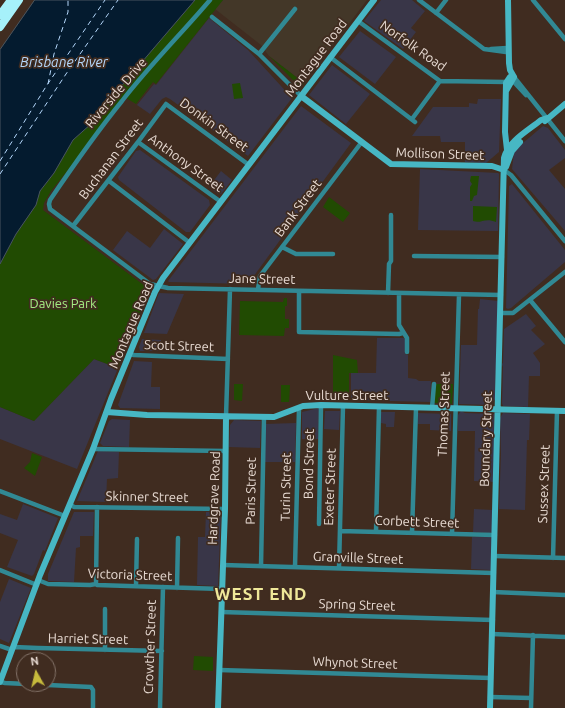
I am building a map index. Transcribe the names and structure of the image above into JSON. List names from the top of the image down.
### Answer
{
  "streets": {
    "street": [
      "Norfolk Road",
      "Montague Road",
      "Riverside Drive",
      "Donkin Street",
      "Mollison Street",
      "Buchanan Street",
      "Anthony Street",
      "Bank Street",
      "Jane Street",
      "Scott Street",
      "Vulture Street",
      "Thomas Street",
      "Boundary Street",
      "Bond Street",
      "Sussex Street",
      "Turin Street",
      "Exeter Street",
      "Paris Street",
      "Skinner Street",
      "Hardgrave Road",
      "Corbett Street",
      "Granville Street",
      "Victoria Street",
      "Spring Street",
      "Harriet Street",
      "Crowther Street",
      "Whynot Street"
    ]
  },
  "crossings": [
    ["Norfolk Road", "Montague Road"],
    ["Montague Road", "Donkin Street"],
    ["Montague Road", "Mollison Street"],
    ["Montague Road", "Anthony Street"],
    ["Montague Road", "Jane Street"],
    ["Montague Road", "Scott Street"],
    ["Montague Road", "Vulture Street"],
    ["Montague Road", "Skinner Street"],
    ["Montague Road", "Victoria Street"],
    ["Montague Road", "Harriet Street"],
    ["Riverside Drive", "Jane Street"],
    ["Donkin Street", "Buchanan Street"],
    ["Mollison Street", "Bank Street"],
    ["Mollison Street", "Boundary Street"],
    ["Buchanan Street", "Anthony Street"],
    ["Buchanan Street", "Jane Street"],
    ["Bank Street", "Jane Street"],
    ["Jane Street", "Thomas Street"],
    ["Jane Street", "Boundary Street"],
    ["Jane Street", "Hardgrave Road"],
    ["Scott Street", "Hardgrave Road"],
    ["Vulture Street", "Thomas Street"],
    ["Vulture Street", "Boundary Street"],
    ["Vulture Street", "Bond Street"],
    ["Vulture Street", "Sussex Street"],
    ["Vulture Street", "Turin Street"],
    ["Vulture Street", "Exeter Street"],
    ["Vulture Street", "Paris Street"],
    ["Vulture Street", "Hardgrave Road"],
    ["Thomas Street", "Corbett Street"],
    ["Boundary Street", "Corbett Street"],
    ["Boundary Street", "Granville Street"],
    ["Boundary Street", "Spring Street"],
    ["Boundary Street", "Whynot Street"],
    ["Turin Street", "Granville Street"],
    ["Exeter Street", "Corbett Street"],
    ["Exeter Street", "Granville Street"],
    ["Paris Street", "Granville Street"],
    ["Skinner Street", "Hardgrave Road"],
    ["Hardgrave Road", "Granville Street"],
    ["Hardgrave Road", "Victoria Street"],
    ["Hardgrave Road", "Spring Street"],
    ["Hardgrave Road", "Whynot Street"],
    ["Victoria Street", "Crowther Street"],
    ["Harriet Street", "Crowther Street"]
  ],
  "districts": ["WEST END"],
  "water": ["Brisbane River"],
  "parks": ["Davies Park"],
  "north": "top"
}
